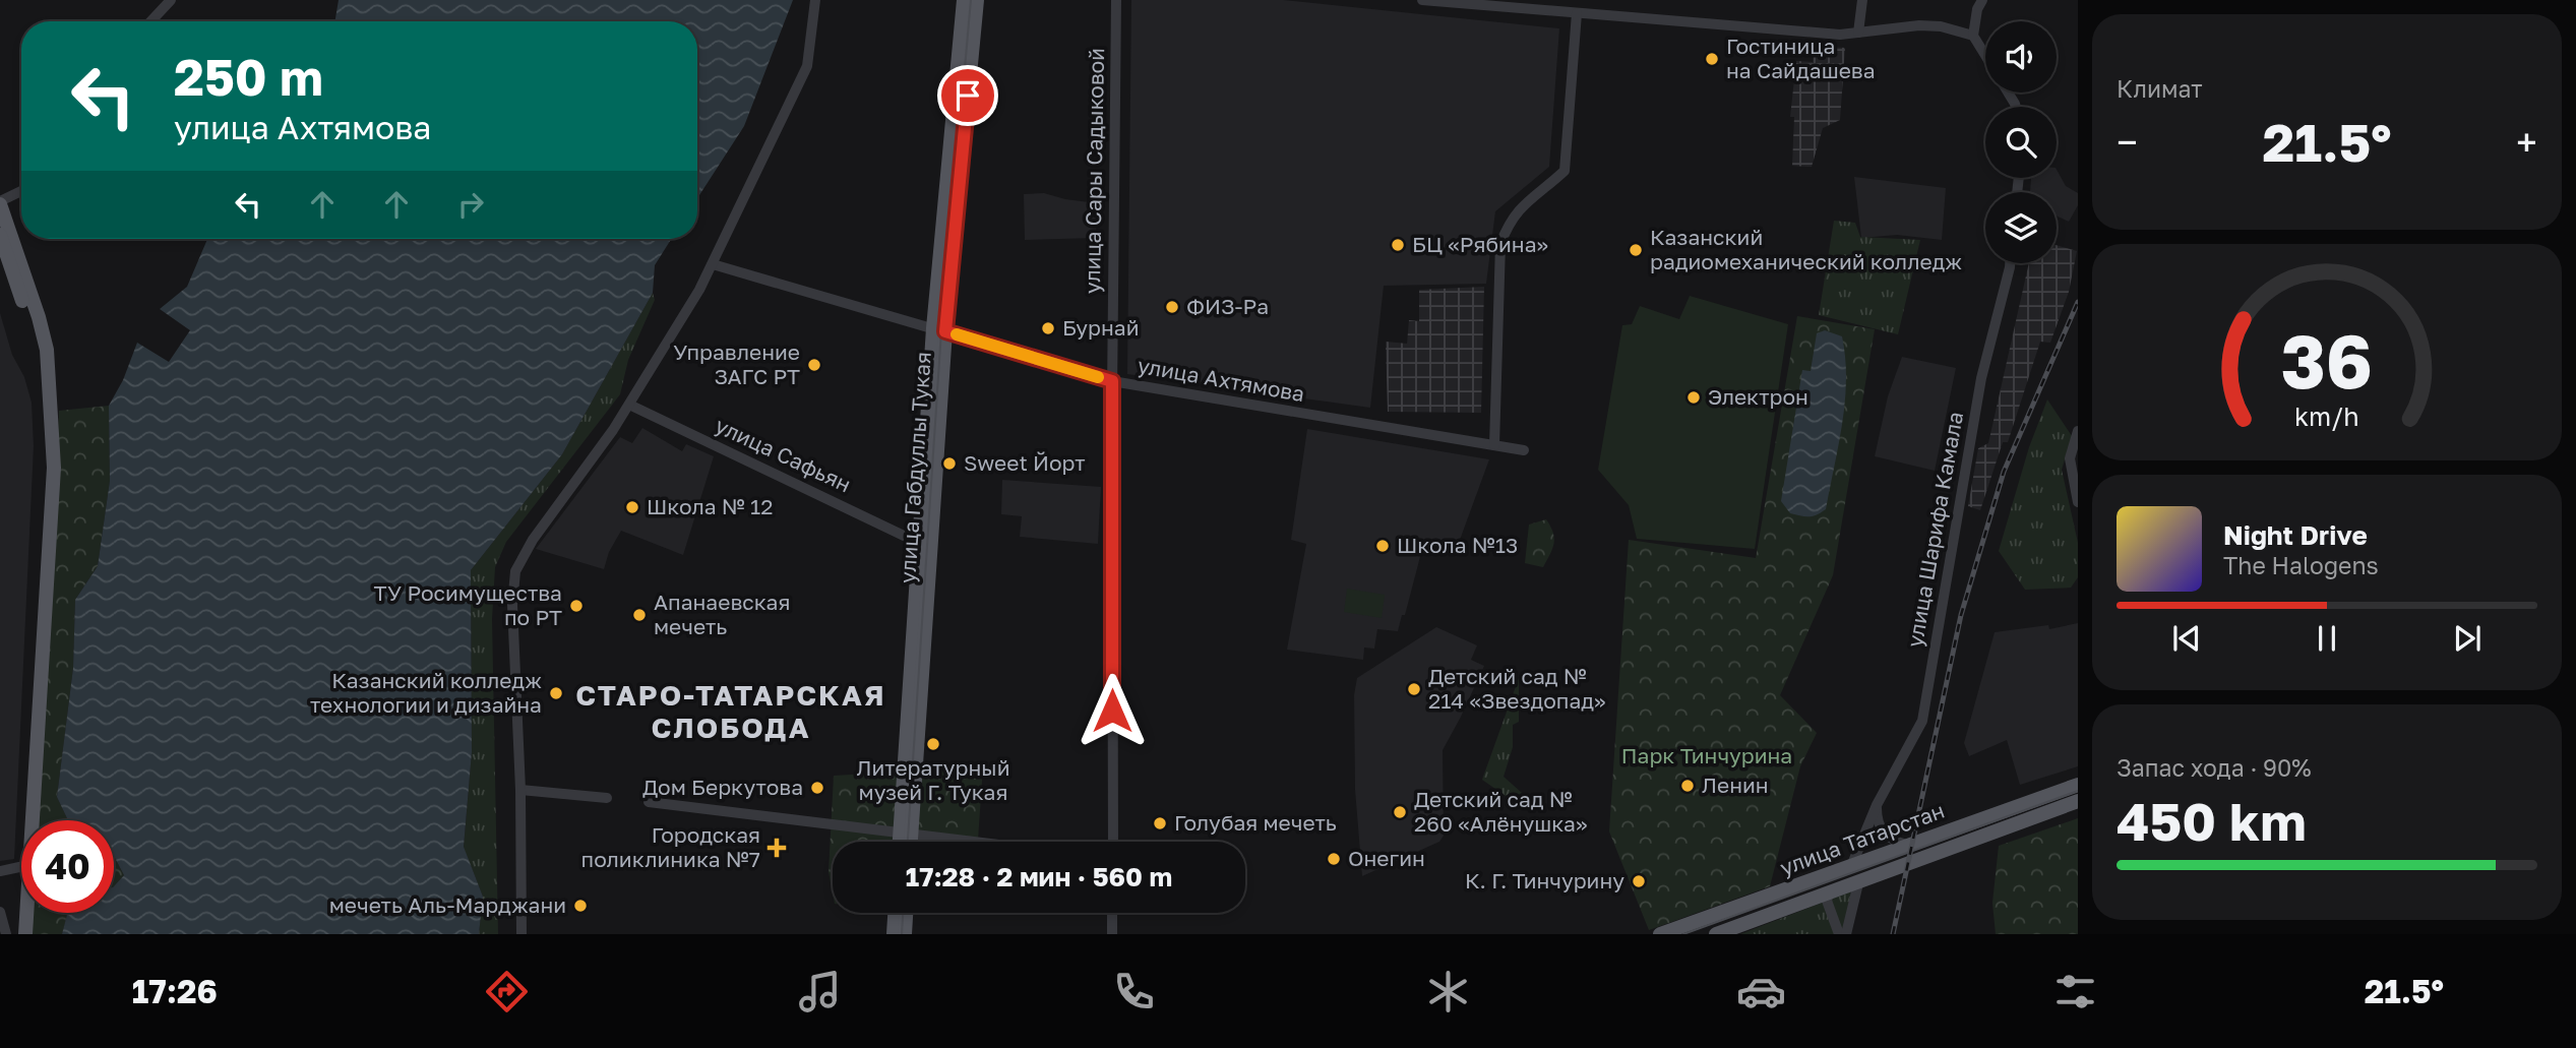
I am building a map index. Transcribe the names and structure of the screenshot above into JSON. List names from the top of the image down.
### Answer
{
  "streets": {
    "main road": ["улица Габдуллы Тукая", "улица Татарстан"],
    "street": [
      "улица Сары Садыковой",
      "улица Ахтямова",
      "улица Сафьян",
      "улица Шарифа Камала"
    ]
  },
  "crossings": [
    ["улица Сары Садыковой", "улица Ахтямова"],
    ["улица Ахтямова", "улица Габдуллы Тукая"],
    ["улица Сафьян", "улица Габдуллы Тукая"],
    ["улица Шарифа Камала", "улица Татарстан"]
  ],
  "districts": ["СТАРО-ТАТАРСКАЯ СЛОБОДА"],
  "parks": ["Парк Тинчурина"],
  "places": {
    "other": [
      "Гостиница на Сайдашева",
      "БЦ «Рябина»",
      "Казанский радиомеханический колледж",
      "ФИЗ-Ра",
      "Бурнай",
      "Управление ЗАГС РТ",
      "Электрон",
      "Sweet Йорт",
      "Школа № 12",
      "Школа №13",
      "ТУ Росимущества по РТ",
      "Апанаевская мечеть",
      "Детский сад № 214 «Звездопад»",
      "Казанский колледж технологии и дизайна",
      "Литературный музей Г. Тукая",
      "Ленин",
      "Дом Беркутова",
      "Детский сад № 260 «Алёнушка»",
      "Голубая мечеть",
      "Онегин",
      "К. Г. Тинчурину",
      "мечеть Аль-Марджани"
    ],
    "health": ["Городская поликлиника №7"]
  },
  "page": {
    "tile": [
      "Климат",
      ["Запас хода · 90%", "450 km"]
    ],
    "turn": ["250 m", "улица Ахтямова"],
    "heat": ["−", "21.5°", "+"],
    "song": ["Night Drive", "The Halogens"],
    "limit": "40",
    "trip": "17:28 · 2 мин · 560 m",
    "tabs": ["17:26", "21.5°"],
    "gauge": ["36", "km/h"]
  }
}
